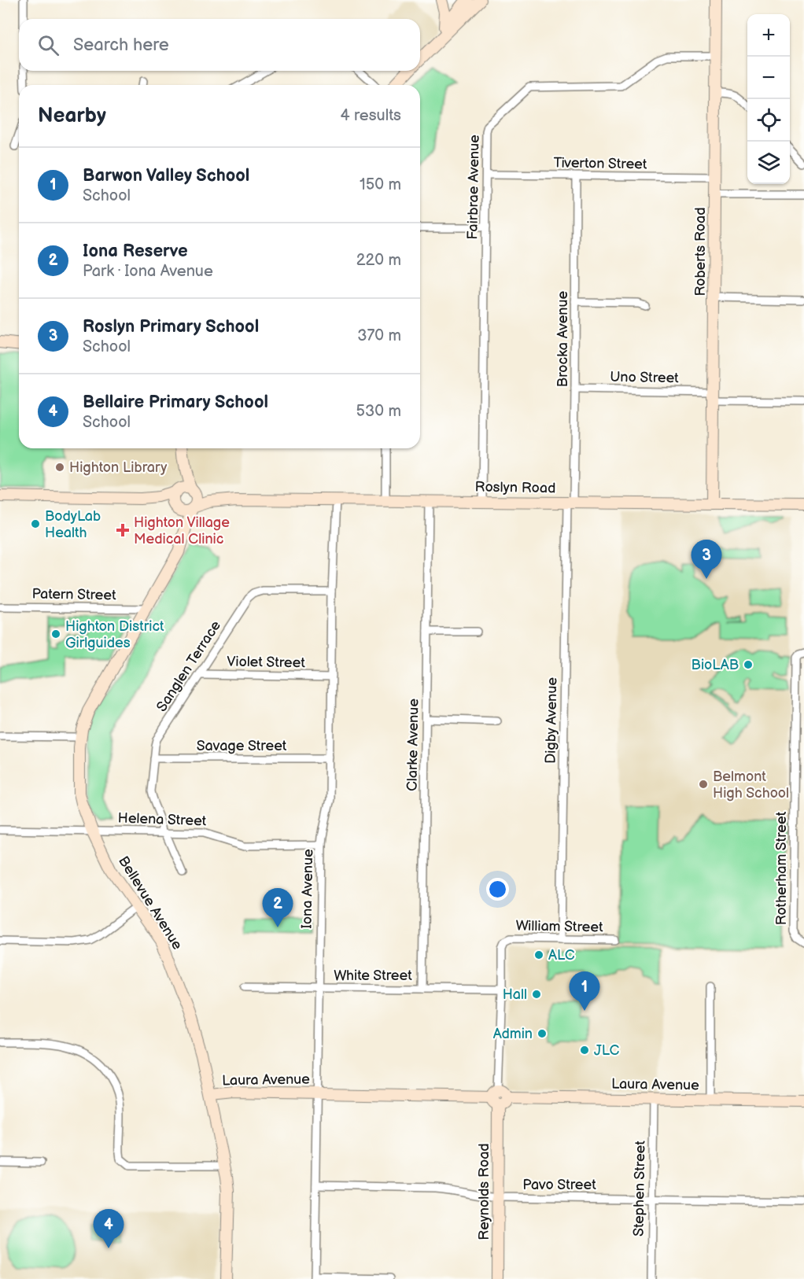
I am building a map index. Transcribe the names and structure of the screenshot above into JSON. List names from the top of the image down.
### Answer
{
  "streets": {
    "street": [
      "Tiverton Street",
      "Fairbrae Avenue",
      "Roberts Road",
      "Brocka Avenue",
      "Uno Street",
      "Roslyn Road",
      "Patern Street",
      "Violet Street",
      "Sanglen Terrace",
      "Digby Avenue",
      "Clarke Avenue",
      "Savage Street",
      "Helena Street",
      "Rotherham Street",
      "Iona Avenue",
      "Bellevue Avenue",
      "William Street",
      "White Street",
      "Laura Avenue",
      "Pavo Street",
      "Stephen Street",
      "Reynolds Road"
    ]
  },
  "crossings": [
    ["Tiverton Street", "Fairbrae Avenue"],
    ["Tiverton Street", "Roberts Road"],
    ["Tiverton Street", "Brocka Avenue"],
    ["Fairbrae Avenue", "Roberts Road"],
    ["Fairbrae Avenue", "Roslyn Road"],
    ["Roberts Road", "Uno Street"],
    ["Roberts Road", "Roslyn Road"],
    ["Brocka Avenue", "Uno Street"],
    ["Brocka Avenue", "Roslyn Road"],
    ["Brocka Avenue", "Digby Avenue"],
    ["Roslyn Road", "Digby Avenue"],
    ["Roslyn Road", "Clarke Avenue"],
    ["Roslyn Road", "Iona Avenue"],
    ["Roslyn Road", "Bellevue Avenue"],
    ["Patern Street", "Bellevue Avenue"],
    ["Violet Street", "Sanglen Terrace"],
    ["Violet Street", "Iona Avenue"],
    ["Sanglen Terrace", "Savage Street"],
    ["Sanglen Terrace", "Helena Street"],
    ["Sanglen Terrace", "Iona Avenue"],
    ["Digby Avenue", "William Street"],
    ["Clarke Avenue", "White Street"],
    ["Savage Street", "Iona Avenue"],
    ["Helena Street", "Iona Avenue"],
    ["Helena Street", "Bellevue Avenue"],
    ["Iona Avenue", "White Street"],
    ["Iona Avenue", "Laura Avenue"],
    ["Iona Avenue", "Pavo Street"],
    ["Bellevue Avenue", "Laura Avenue"],
    ["William Street", "Reynolds Road"],
    ["White Street", "Reynolds Road"],
    ["Laura Avenue", "Stephen Street"],
    ["Laura Avenue", "Reynolds Road"],
    ["Pavo Street", "Stephen Street"],
    ["Pavo Street", "Reynolds Road"]
  ],
  "places": {
    "other": [
      "Highton Library",
      "BodyLab Health",
      "Highton District Girlguides",
      "BioLAB",
      "Belmont High School",
      "ALC",
      "Hall",
      "Admin",
      "JLC"
    ],
    "health": ["Highton Village Medical Clinic"]
  },
  "page": {
    "map_buttons": ["+", "−"],
    "search": "Search here",
    "heading": ["Nearby", "4 results"],
    "list": [
      {
        "mark": "1",
        "name": "Barwon Valley School",
        "note": "School",
        "value": "150 m"
      },
      {
        "mark": "2",
        "name": "Iona Reserve",
        "note": "Park · Iona Avenue",
        "value": "220 m"
      },
      {
        "mark": "3",
        "name": "Roslyn Primary School",
        "note": "School",
        "value": "370 m"
      },
      {
        "mark": "4",
        "name": "Bellaire Primary School",
        "note": "School",
        "value": "530 m"
      }
    ],
    "pins": [
      "3",
      "2",
      "1",
      "4"
    ]
  }
}
